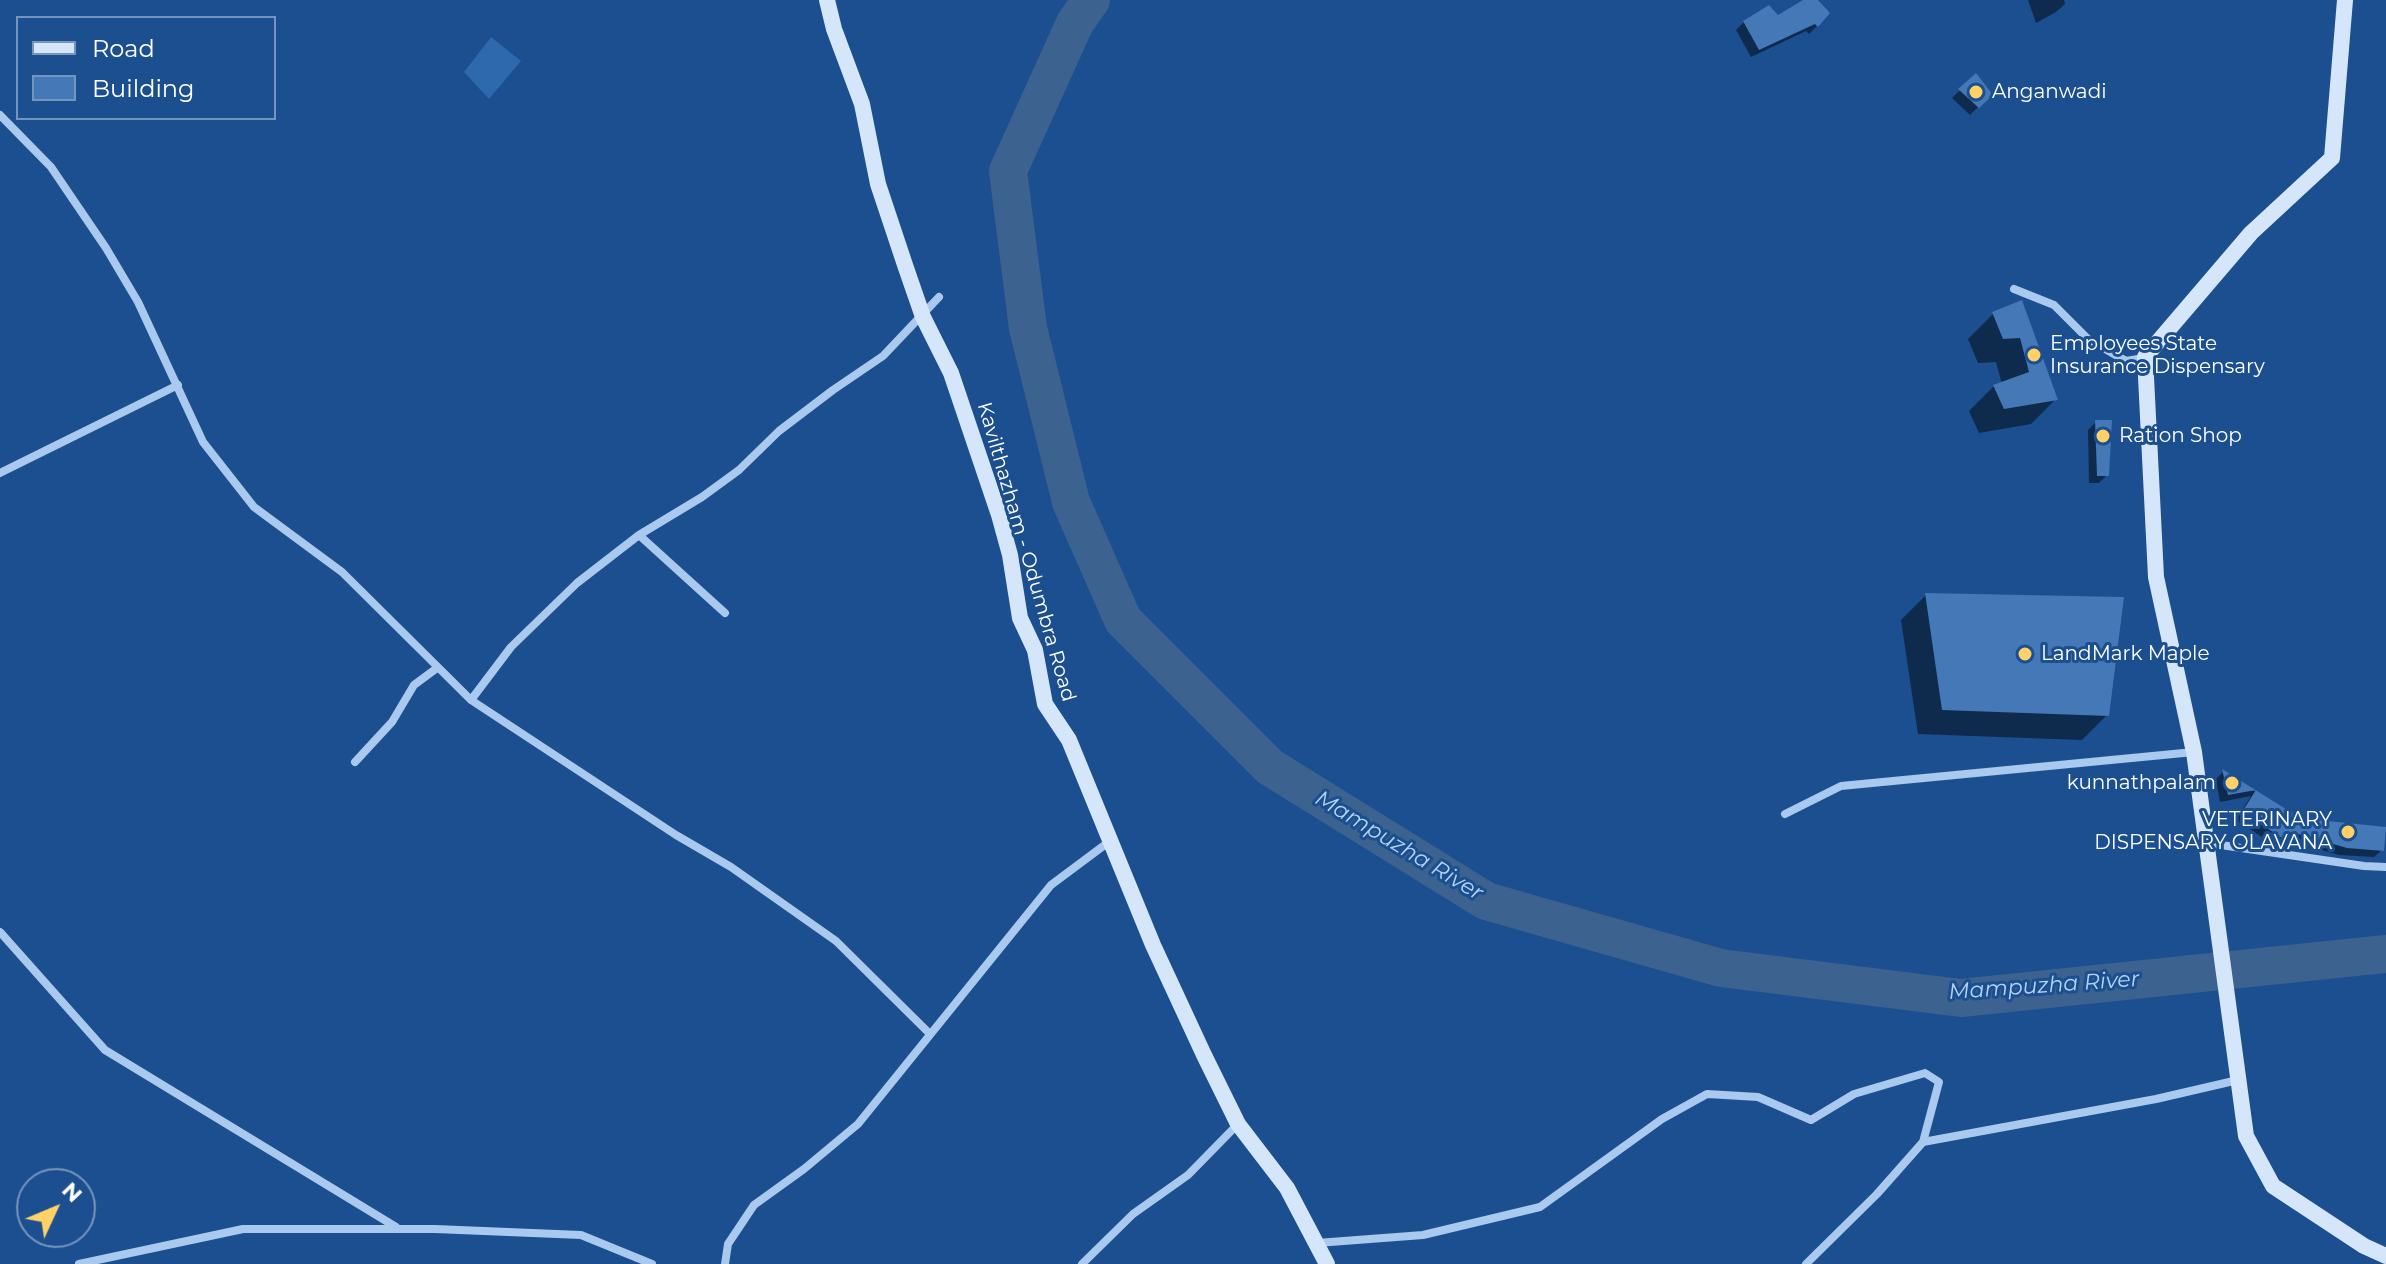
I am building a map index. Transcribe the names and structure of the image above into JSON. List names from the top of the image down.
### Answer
{
  "streets": {
    "main road": ["Kavilthazham - Odumbra Road"]
  },
  "water": ["Mampuzha River"],
  "places": [
    "Anganwadi",
    "Employees State Insurance Dispensary",
    "Ration Shop",
    "LandMark Maple",
    "kunnathpalam",
    "VETERINARY DISPENSARY OLAVANA"
  ],
  "legend": ["Road", "Building"],
  "north": "top right"
}
